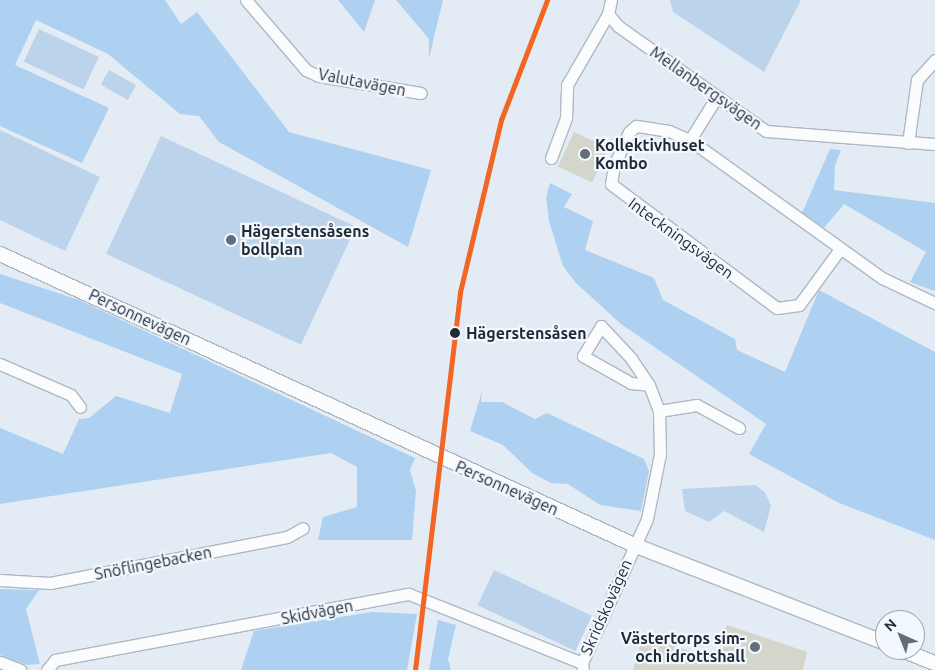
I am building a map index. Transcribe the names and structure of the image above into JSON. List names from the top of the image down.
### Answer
{
  "streets": {
    "street": [
      "Valutavägen",
      "Mellanbergsvägen",
      "Inteckningsvägen",
      "Personnevägen",
      "Snöflingebacken",
      "Skridskovägen",
      "Skidvägen"
    ]
  },
  "crossings": [
    ["Personnevägen", "Skridskovägen"],
    ["Skridskovägen", "Skidvägen"]
  ],
  "places": [
    "Kollektivhuset Kombo",
    "Hägerstensåsens bollplan",
    "Hägerstensåsen",
    "Västertorps sim- och idrottshall"
  ],
  "north": "top left"
}
